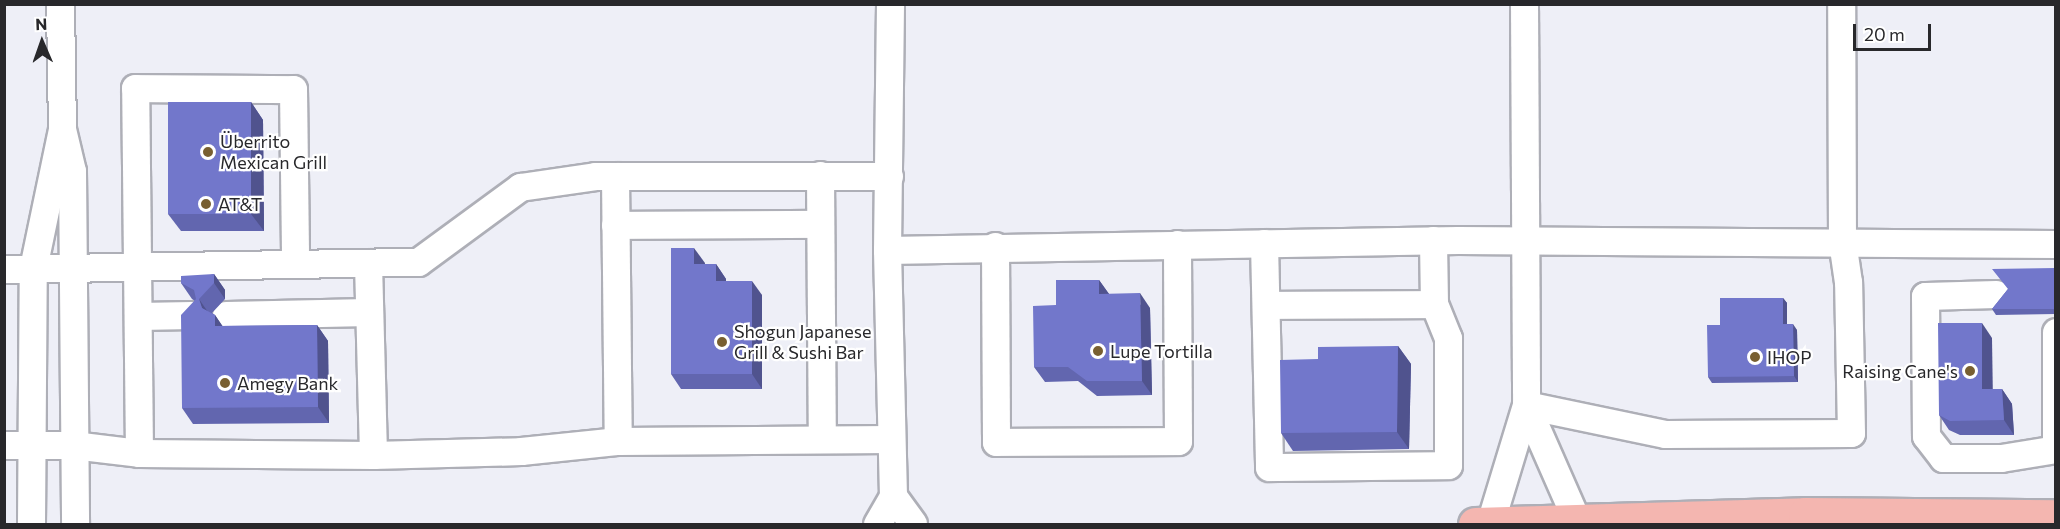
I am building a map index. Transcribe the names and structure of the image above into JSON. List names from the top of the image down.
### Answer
{
  "places": [
    "Überrito Mexican Grill",
    "AT&T",
    "Shogun Japanese Grill & Sushi Bar",
    "Lupe Tortilla",
    "IHOP",
    "Raising Cane's",
    "Amegy Bank"
  ],
  "scale_bar": "20 m",
  "north": "top"
}
